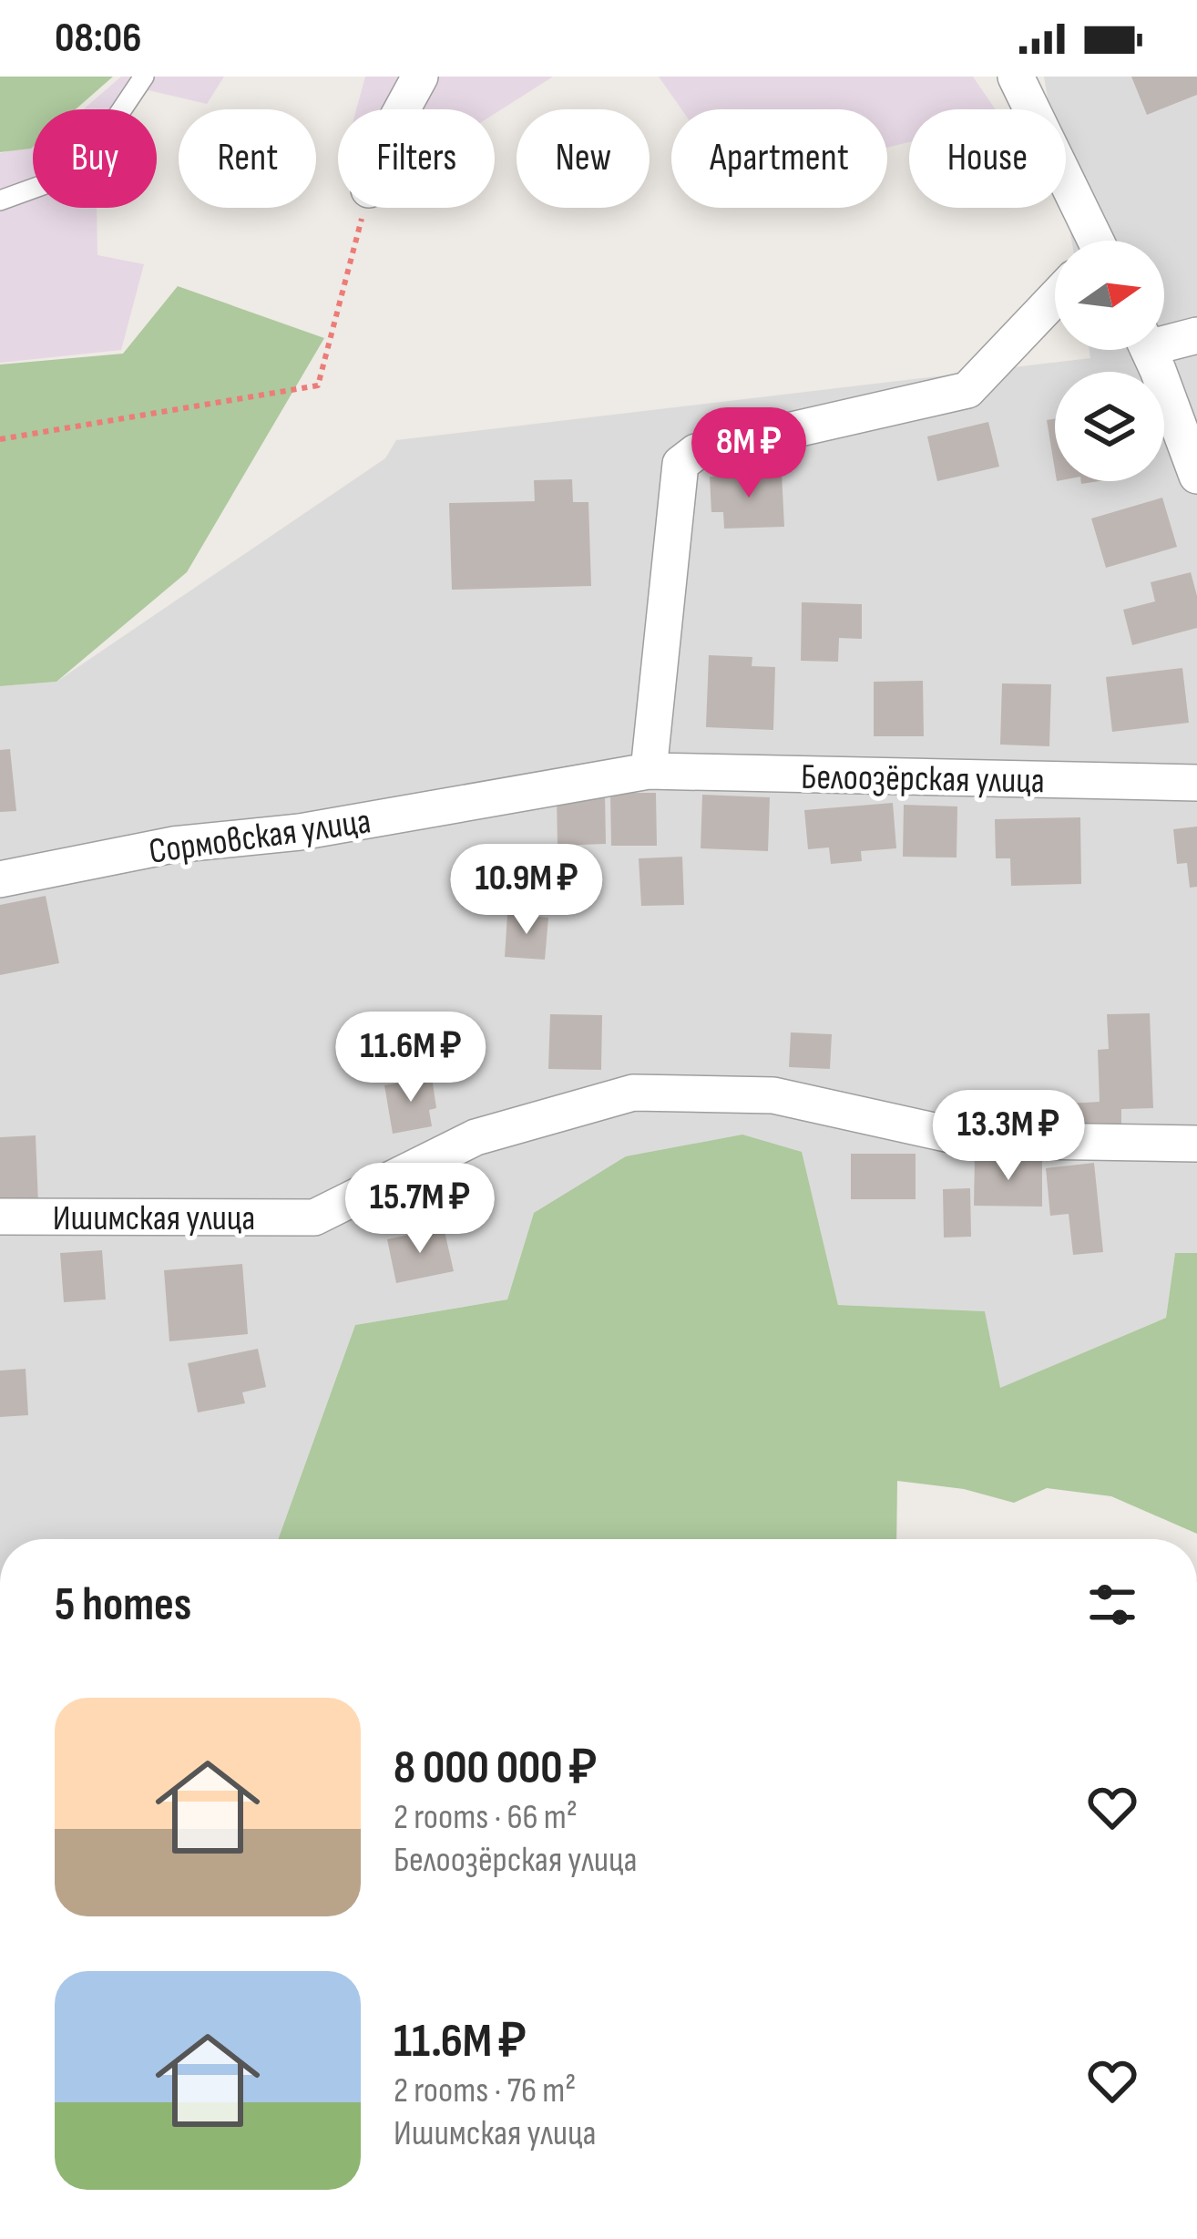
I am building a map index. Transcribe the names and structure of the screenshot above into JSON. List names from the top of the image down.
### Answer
{
  "streets": {
    "street": ["Белоозёрская улица", "Сормовская улица", "Ишимская улица"]
  },
  "crossings": [
    ["Белоозёрская улица", "Сормовская улица"]
  ],
  "north": "right",
  "page": {
    "status": "08:06",
    "chip": [
      "Buy",
      "Rent",
      "Filters",
      "New",
      "Apartment",
      "House"
    ],
    "price": [
      "8M ₽",
      "10.9M ₽",
      "11.6M ₽",
      "13.3M ₽",
      "15.7M ₽"
    ],
    "heading": "5 homes",
    "list": [
      {
        "name": "8 000 000 ₽",
        "note": "2 rooms · 66 m² · Белоозёрская улица"
      },
      {
        "name": "11.6M ₽",
        "note": "2 rooms · 76 m² · Ишимская улица"
      }
    ]
  }
}
